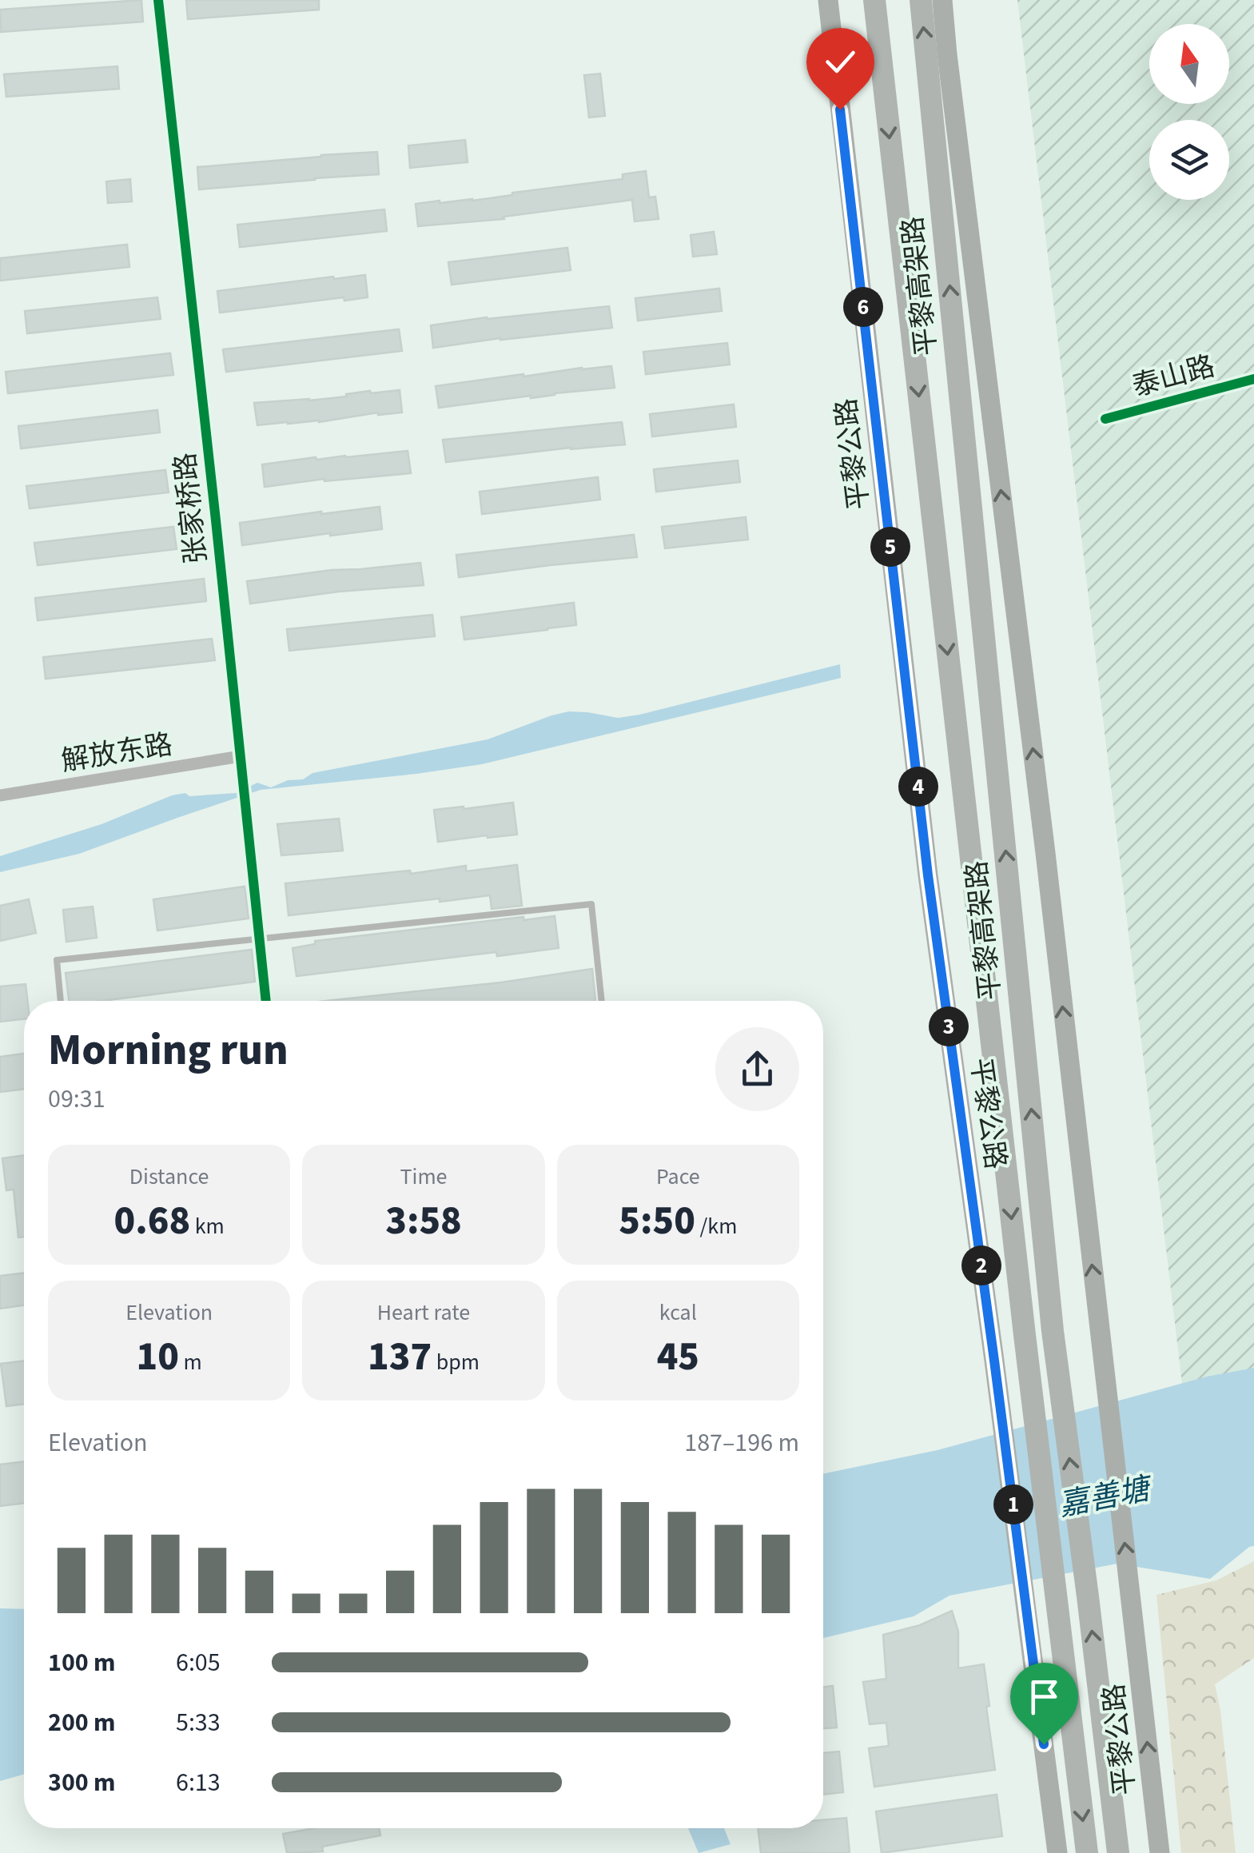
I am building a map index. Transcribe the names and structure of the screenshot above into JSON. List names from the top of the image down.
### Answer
{
  "streets": {
    "highway": ["平黎高架路"],
    "main road": ["平黎公路"],
    "street": ["泰山路", "张家桥路", "解放东路"]
  },
  "crossings": [
    ["张家桥路", "解放东路"]
  ],
  "water": ["嘉善塘"],
  "north": "top",
  "page": {
    "pins": [
      "6",
      "5",
      "4",
      "3",
      "2",
      "1"
    ],
    "heading": ["Morning run", "09:31"],
    "stats": [
      ["Distance", "0.68 km"],
      ["Time", "3:58"],
      ["Pace", "5:50 /km"],
      ["Elevation", "10 m"],
      ["Heart rate", "137 bpm"],
      ["kcal", "45"]
    ],
    "chart": ["Elevation", "187–196 m"],
    "list": [
      {
        "name": "100 m",
        "note": "6:05"
      },
      {
        "name": "200 m",
        "note": "5:33"
      },
      {
        "name": "300 m",
        "note": "6:13"
      }
    ]
  }
}
